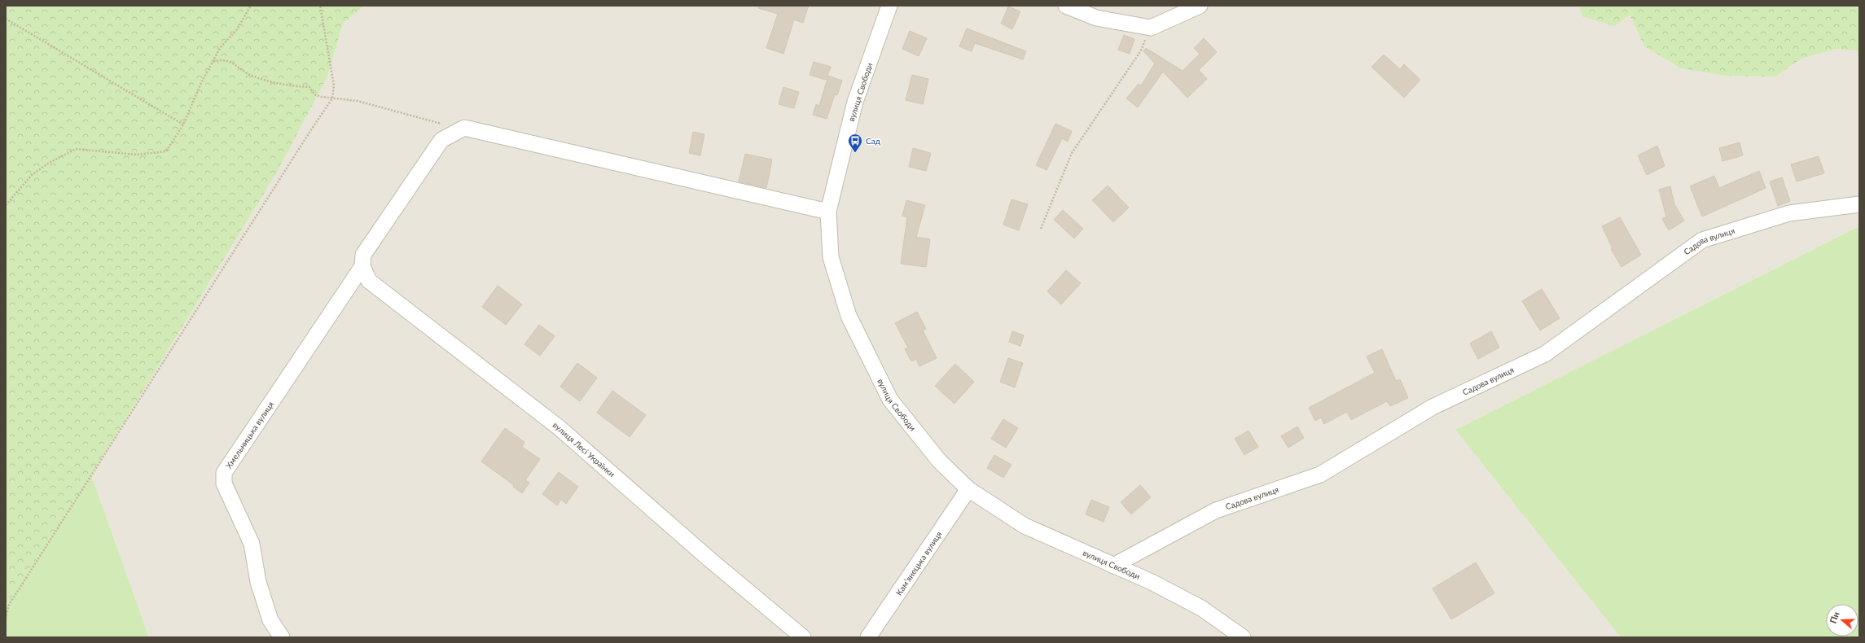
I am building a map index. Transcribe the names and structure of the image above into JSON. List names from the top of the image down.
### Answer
{
  "streets": {
    "street": [
      "вулиця Свободи",
      "Садова вулиця",
      "Хмельницька вулиця",
      "вулиця Лесі Українки",
      "Камʼянецька вулиця"
    ]
  },
  "crossings": [
    ["вулиця Свободи", "Садова вулиця"],
    ["вулиця Свободи", "Камʼянецька вулиця"],
    ["Хмельницька вулиця", "вулиця Лесі Українки"]
  ],
  "places": {
    "bus stop": ["Сад"]
  },
  "north": "left"
}
